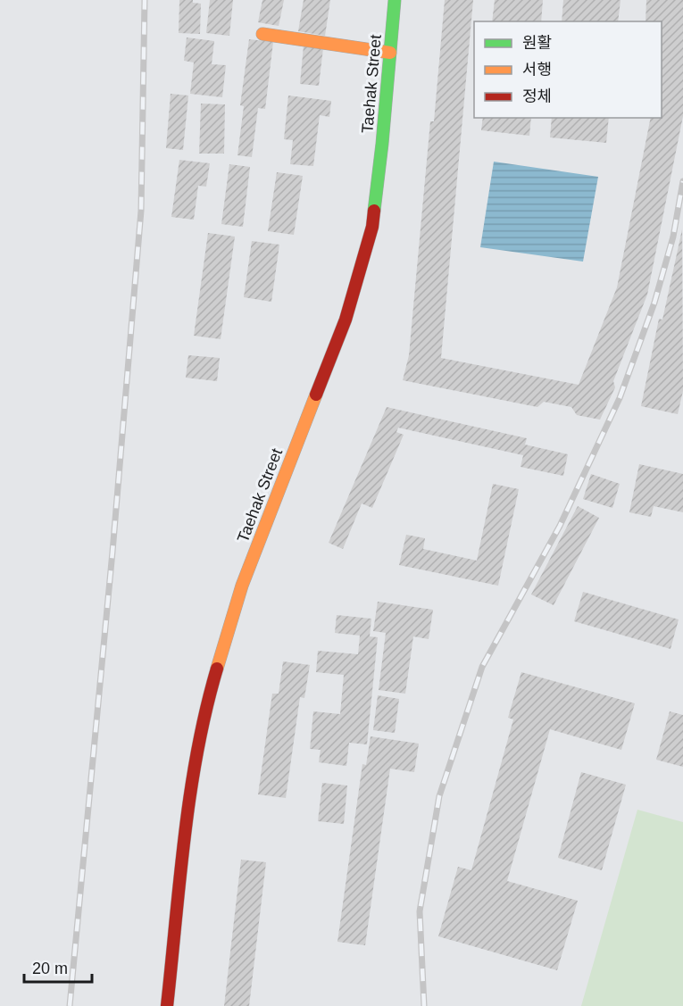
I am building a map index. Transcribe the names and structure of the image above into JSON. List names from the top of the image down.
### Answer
{
  "streets": {
    "main road": ["Taehak Street"]
  },
  "legend": ["원활", "서행", "정체"],
  "scale_bar": "20 m"
}
